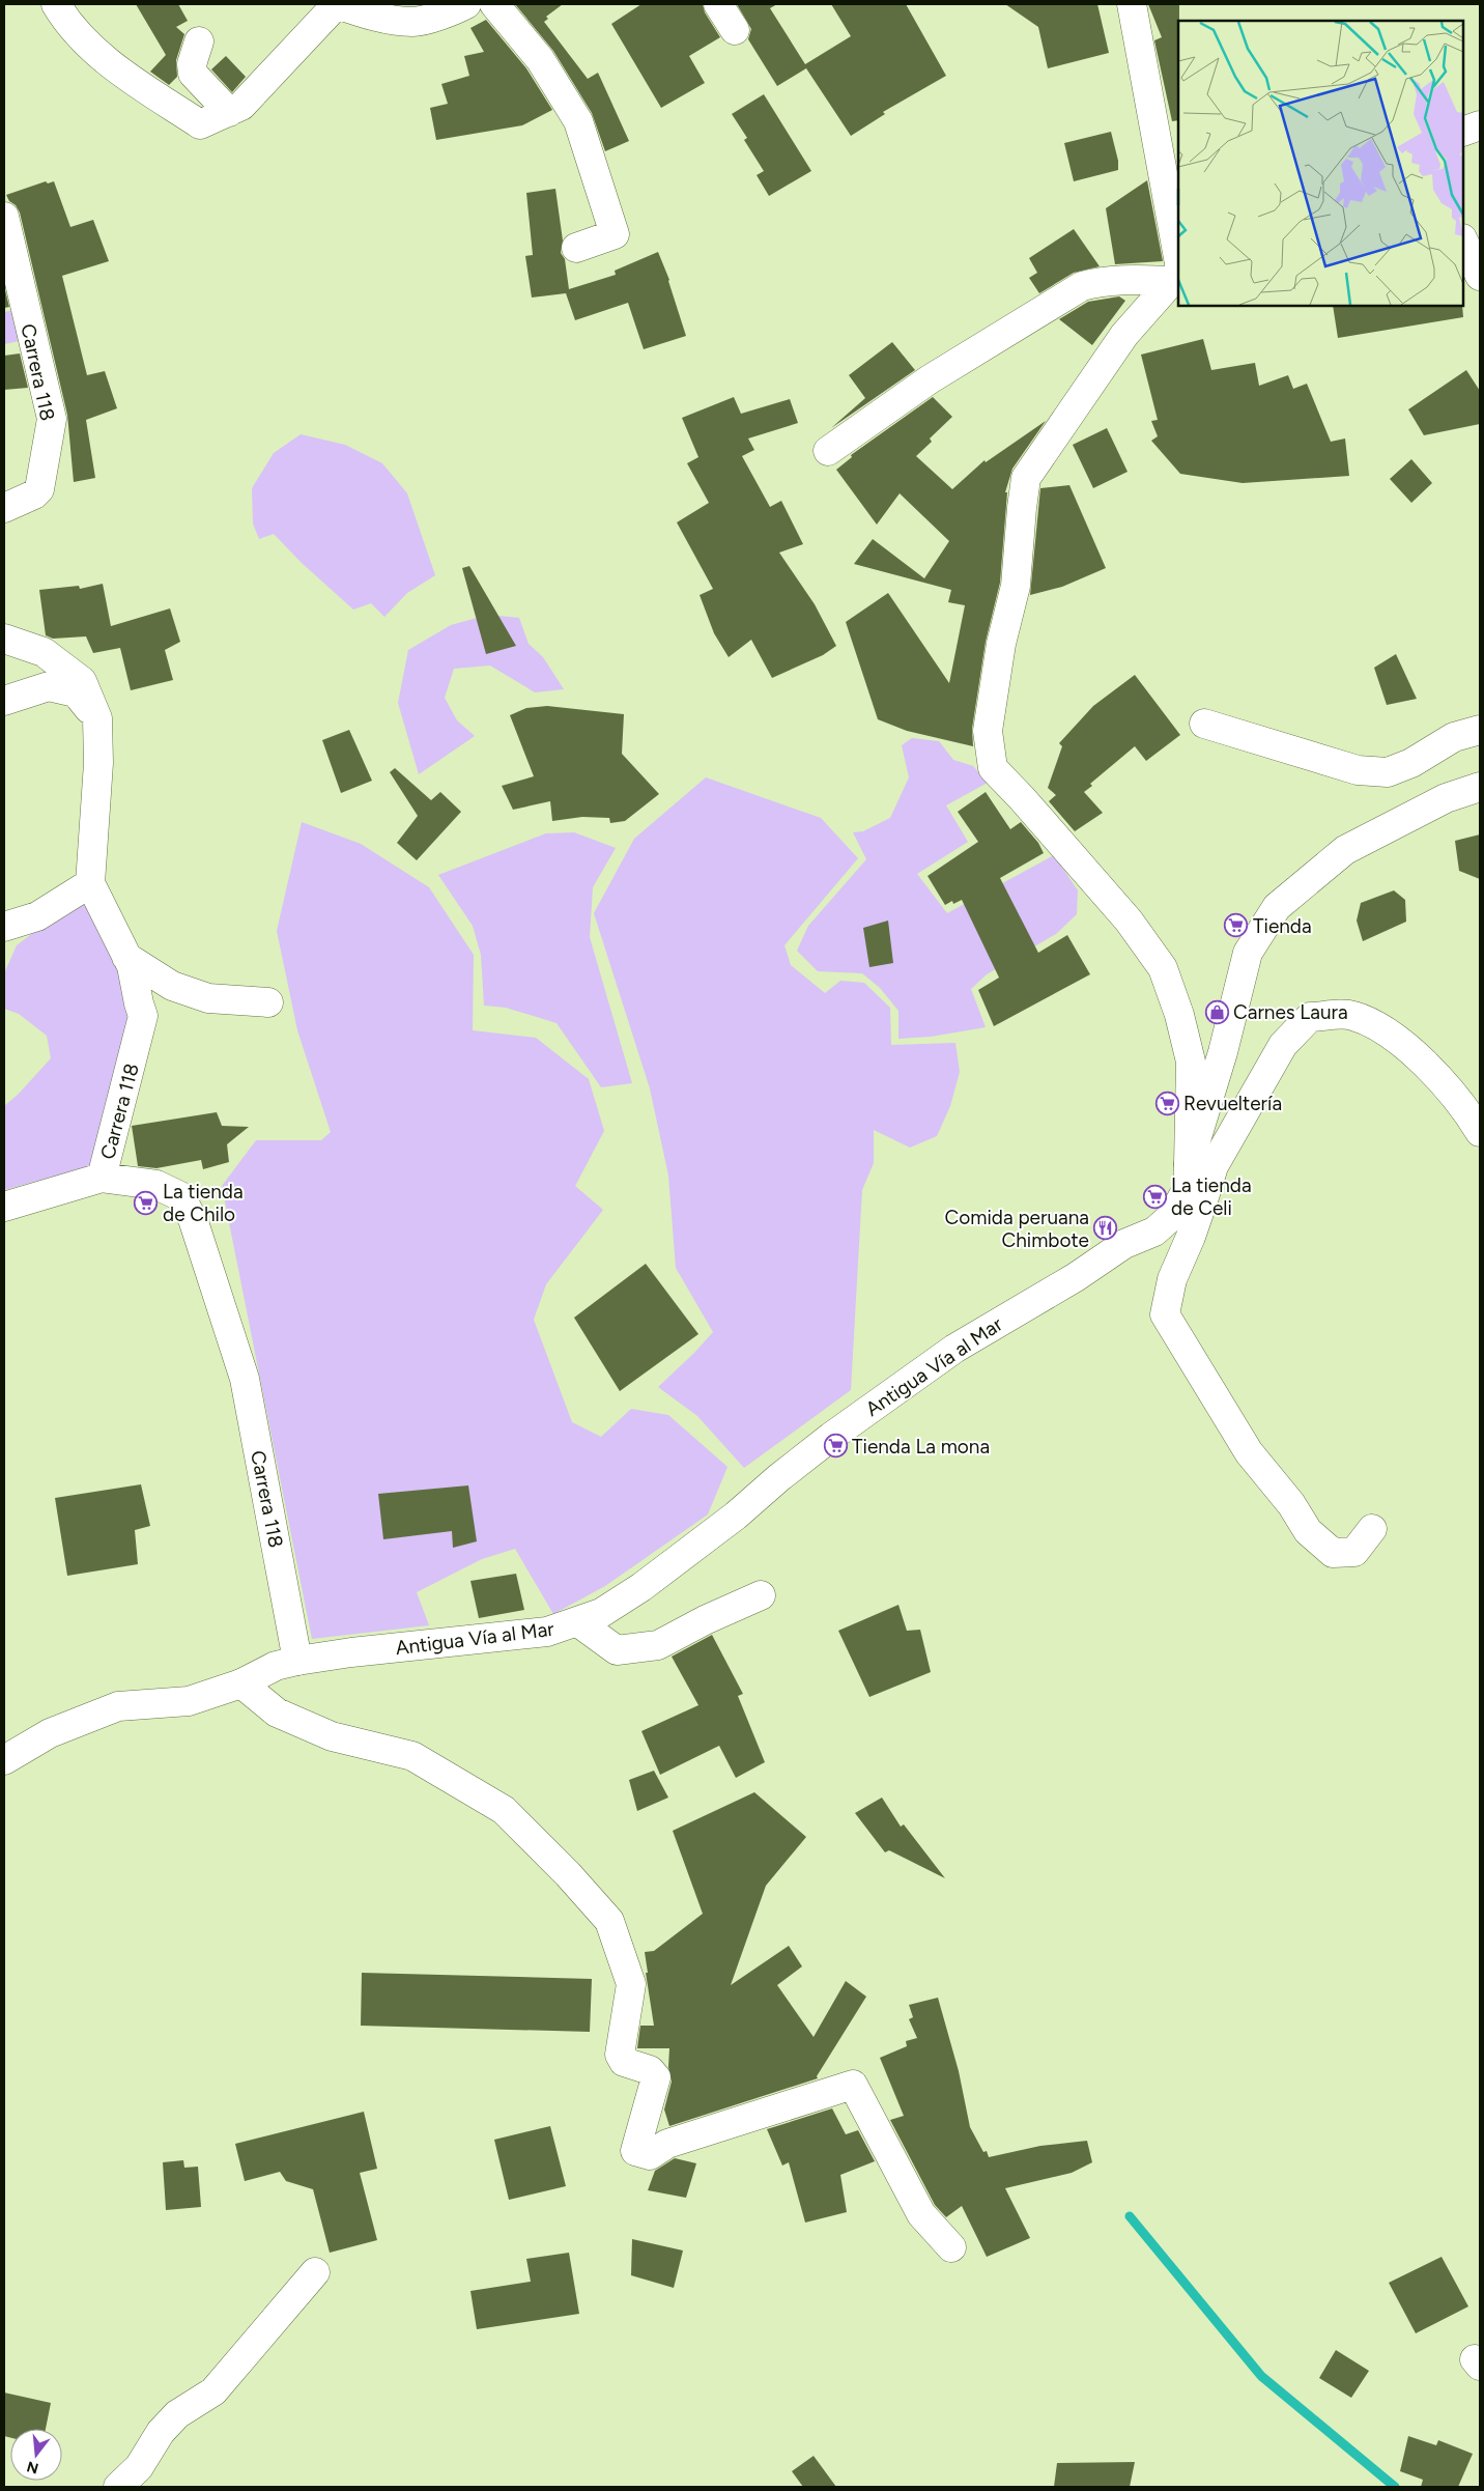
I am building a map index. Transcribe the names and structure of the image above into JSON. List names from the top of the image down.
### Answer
{
  "streets": {
    "street": ["Carrera 118", "Antigua Vía al Mar"]
  },
  "crossings": [
    ["Carrera 118", "Antigua Vía al Mar"]
  ],
  "places": {
    "supermarket": [
      "Tienda",
      "Revueltería",
      "La tienda de Celi",
      "La tienda de Chilo",
      "Tienda La mona"
    ],
    "shop": ["Carnes Laura"],
    "restaurant": ["Comida peruana Chimbote"]
  },
  "north": "bottom"
}
